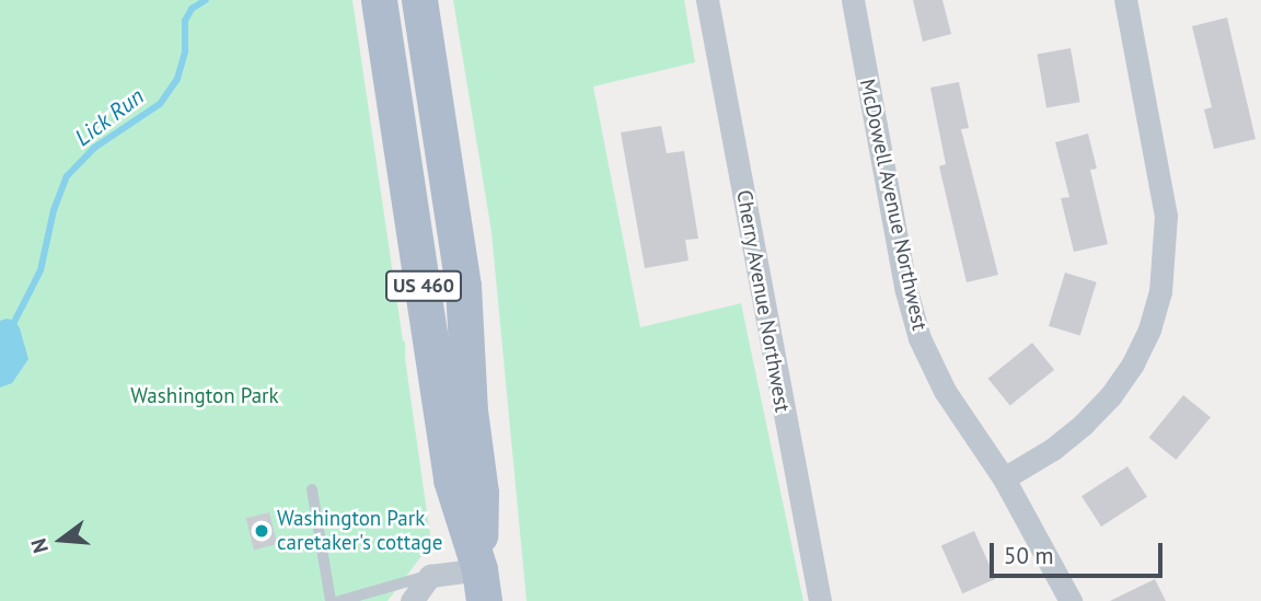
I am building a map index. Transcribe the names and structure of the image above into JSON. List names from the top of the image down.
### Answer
{
  "streets": {
    "main road": ["US 460"],
    "street": ["McDowell Avenue Northwest", "Cherry Avenue Northwest"]
  },
  "water": ["Lick Run"],
  "parks": ["Washington Park"],
  "places": ["Washington Park caretaker's cottage"],
  "scale_bar": "50 m",
  "north": "left"
}
